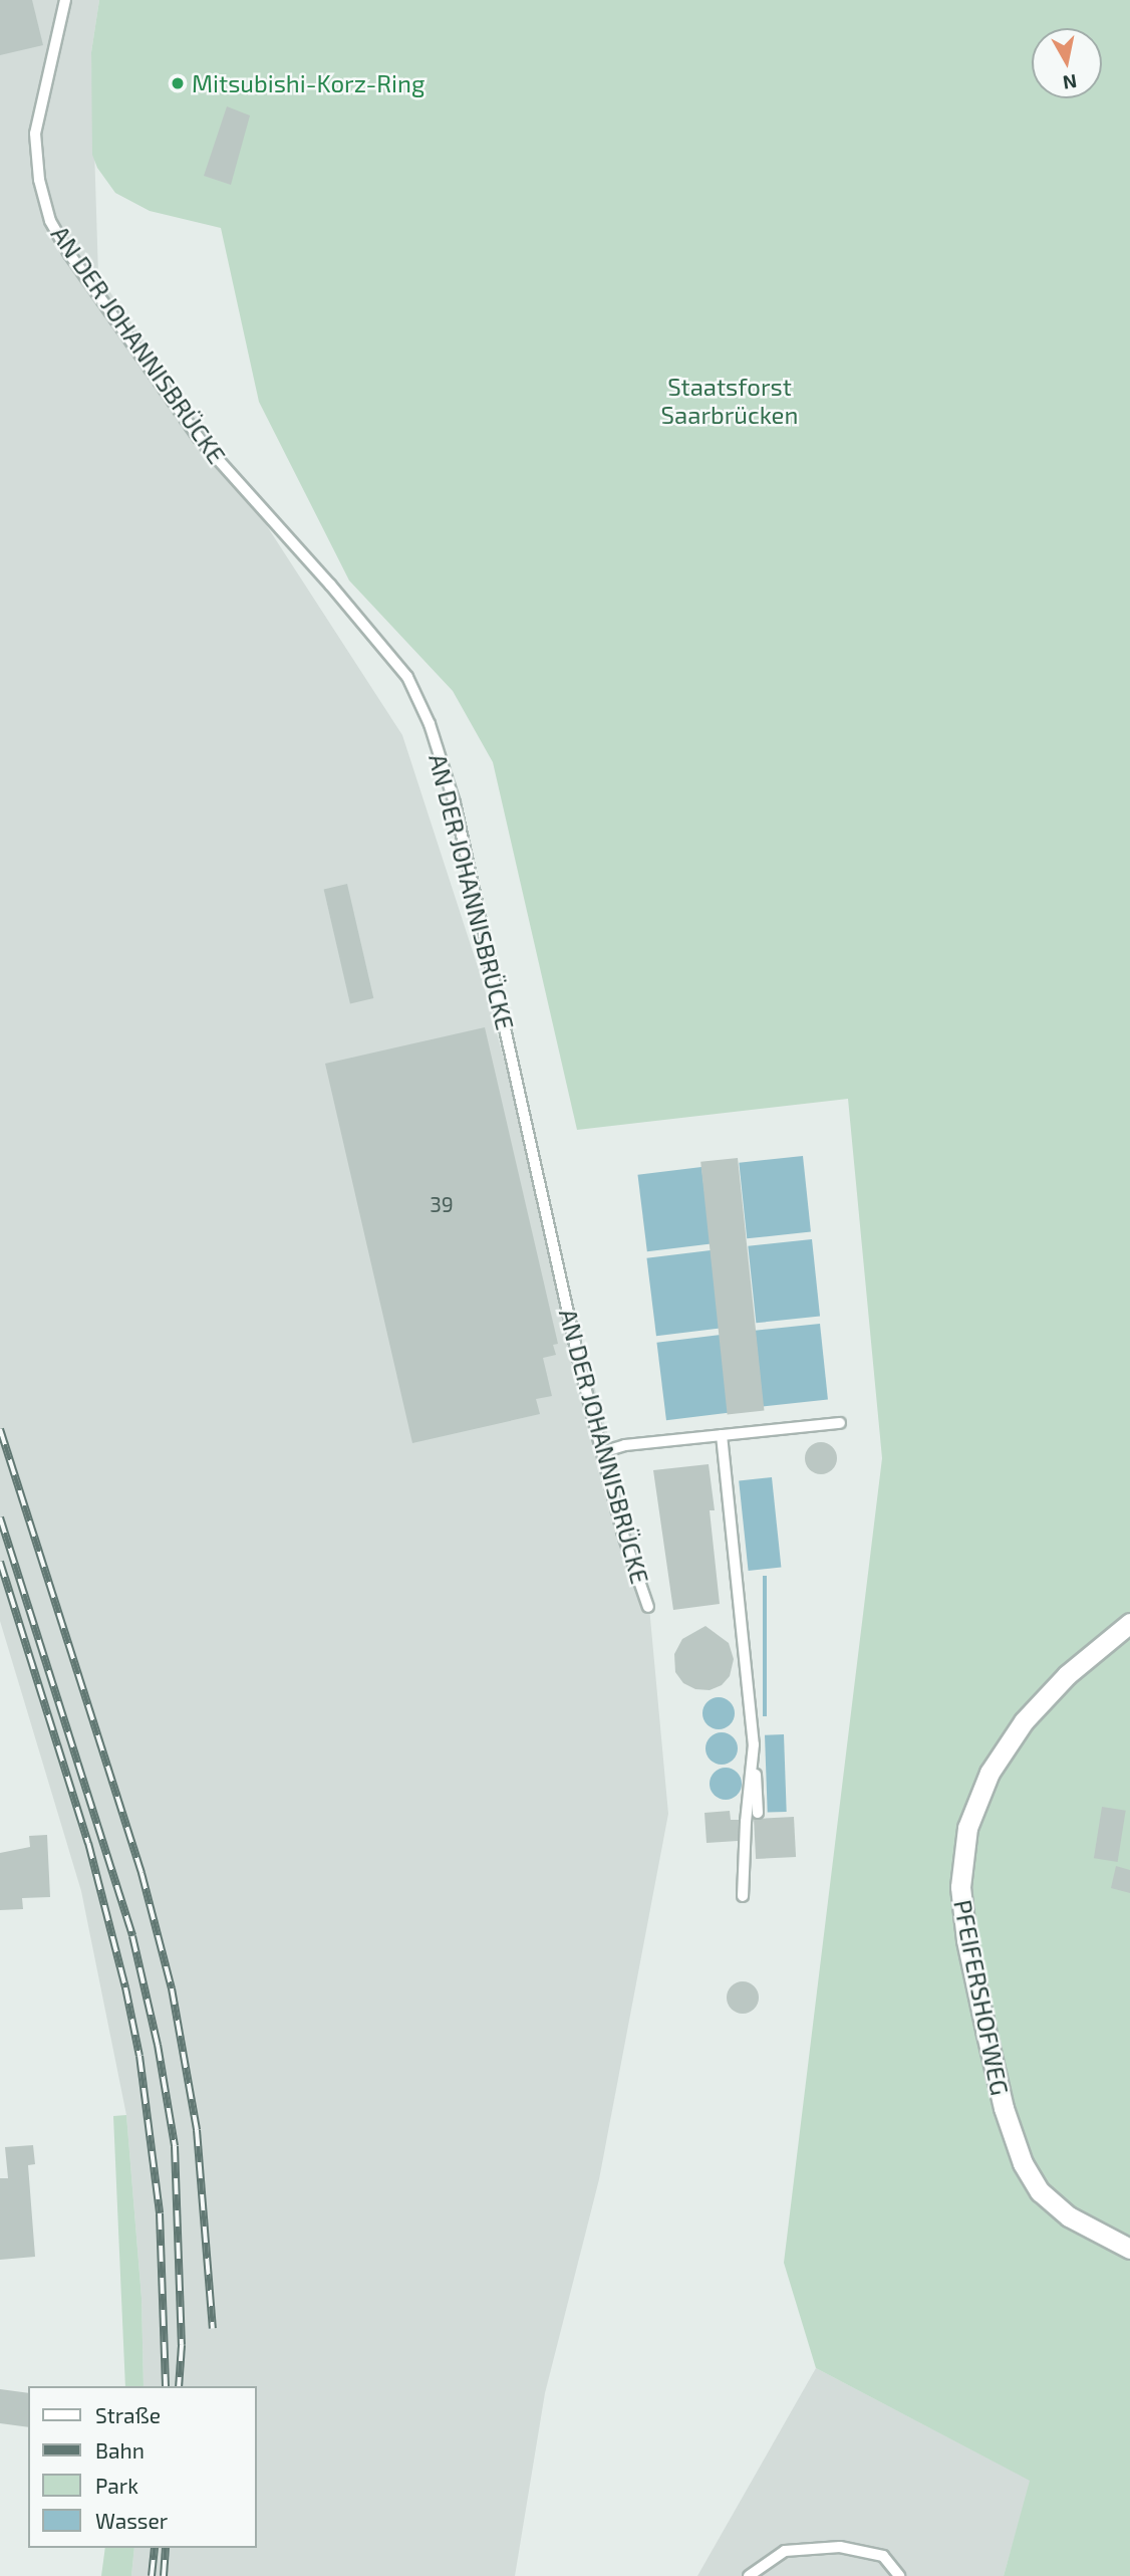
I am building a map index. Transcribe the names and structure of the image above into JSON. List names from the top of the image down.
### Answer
{
  "streets": {
    "street": ["PFEIFERSHOFWEG"],
    "lane": ["AN DER JOHANNISBRÜCKE"]
  },
  "parks": ["Staatsforst Saarbrücken"],
  "places": ["Mitsubishi-Korz-Ring"],
  "house_numbers": ["39"],
  "legend": [
    "Straße",
    "Bahn",
    "Park",
    "Wasser"
  ],
  "north": "bottom"
}
